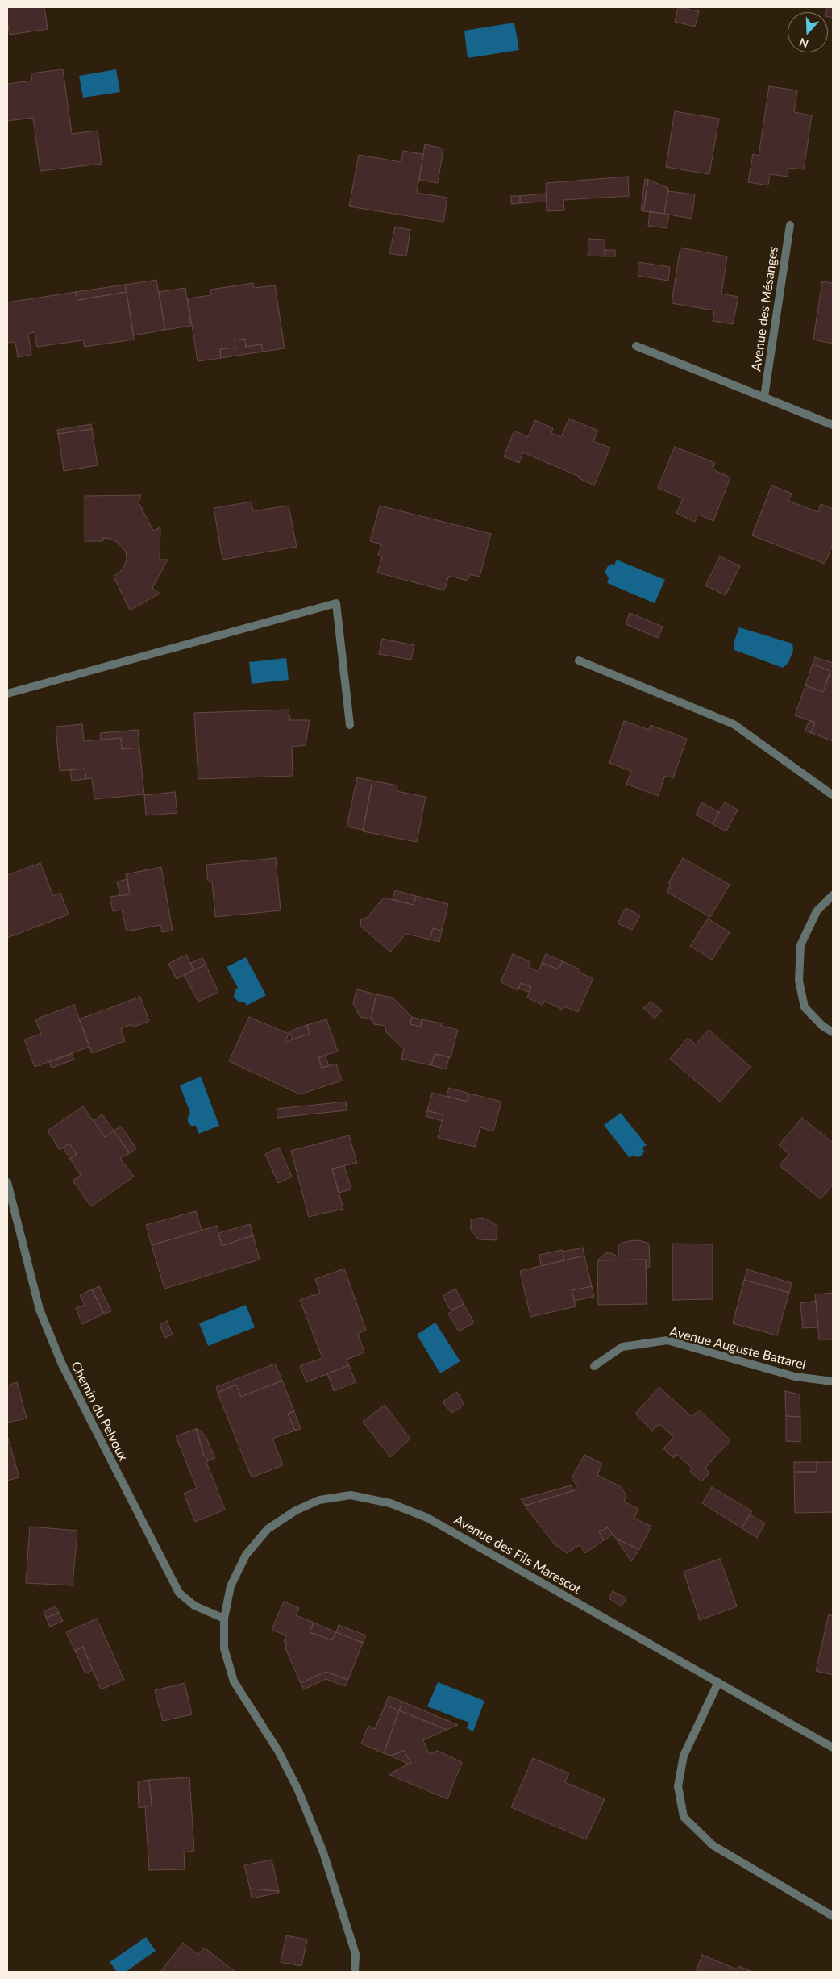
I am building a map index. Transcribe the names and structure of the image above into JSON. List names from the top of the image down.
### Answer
{
  "streets": {
    "street": [
      "Avenue des Mésanges",
      "Avenue Auguste Battarel",
      "Chemin du Pelvoux",
      "Avenue des Fils Marescot"
    ]
  },
  "crossings": [
    ["Chemin du Pelvoux", "Avenue des Fils Marescot"]
  ],
  "north": "bottom"
}
